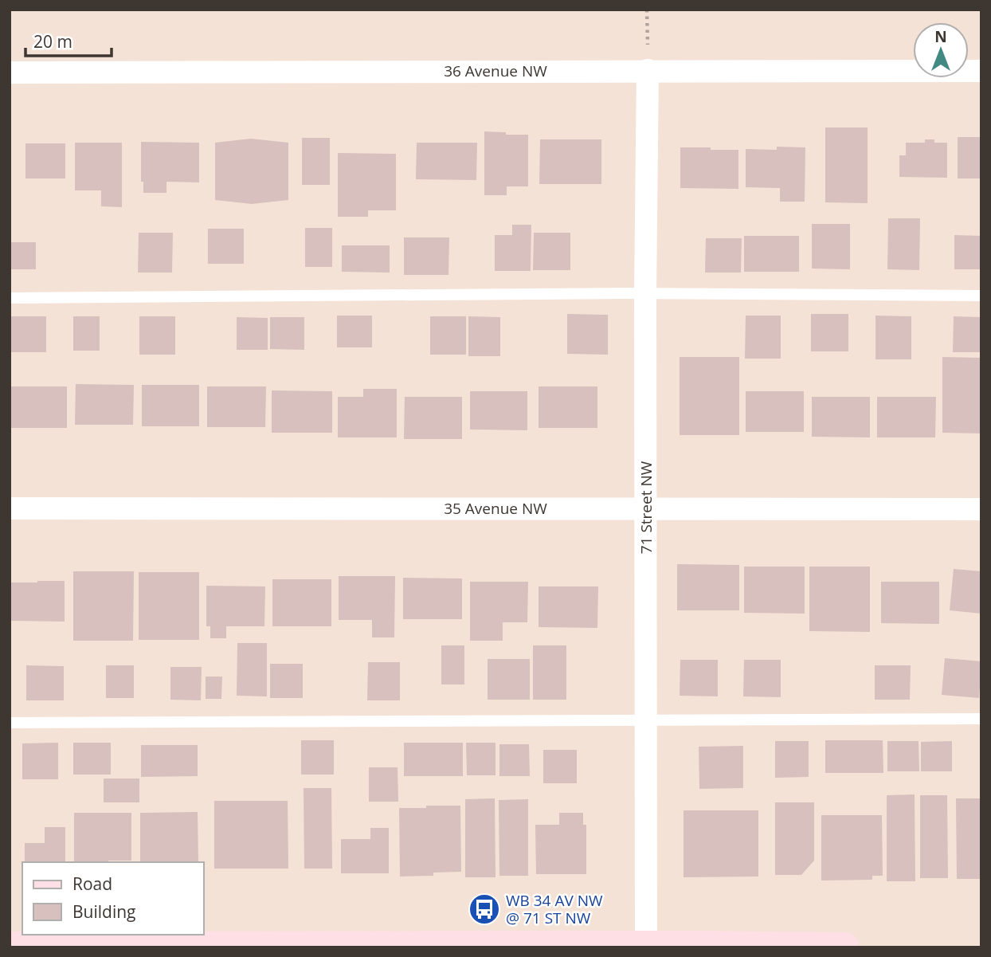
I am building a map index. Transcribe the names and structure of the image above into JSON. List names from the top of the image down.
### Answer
{
  "streets": {
    "street": ["36 Avenue NW", "71 Street NW", "35 Avenue NW"]
  },
  "crossings": [
    ["36 Avenue NW", "71 Street NW"],
    ["71 Street NW", "35 Avenue NW"]
  ],
  "places": {
    "bus stop": ["WB 34 AV NW @ 71 ST NW"]
  },
  "legend": ["Road", "Building"],
  "scale_bar": "20 m",
  "north": "top"
}
